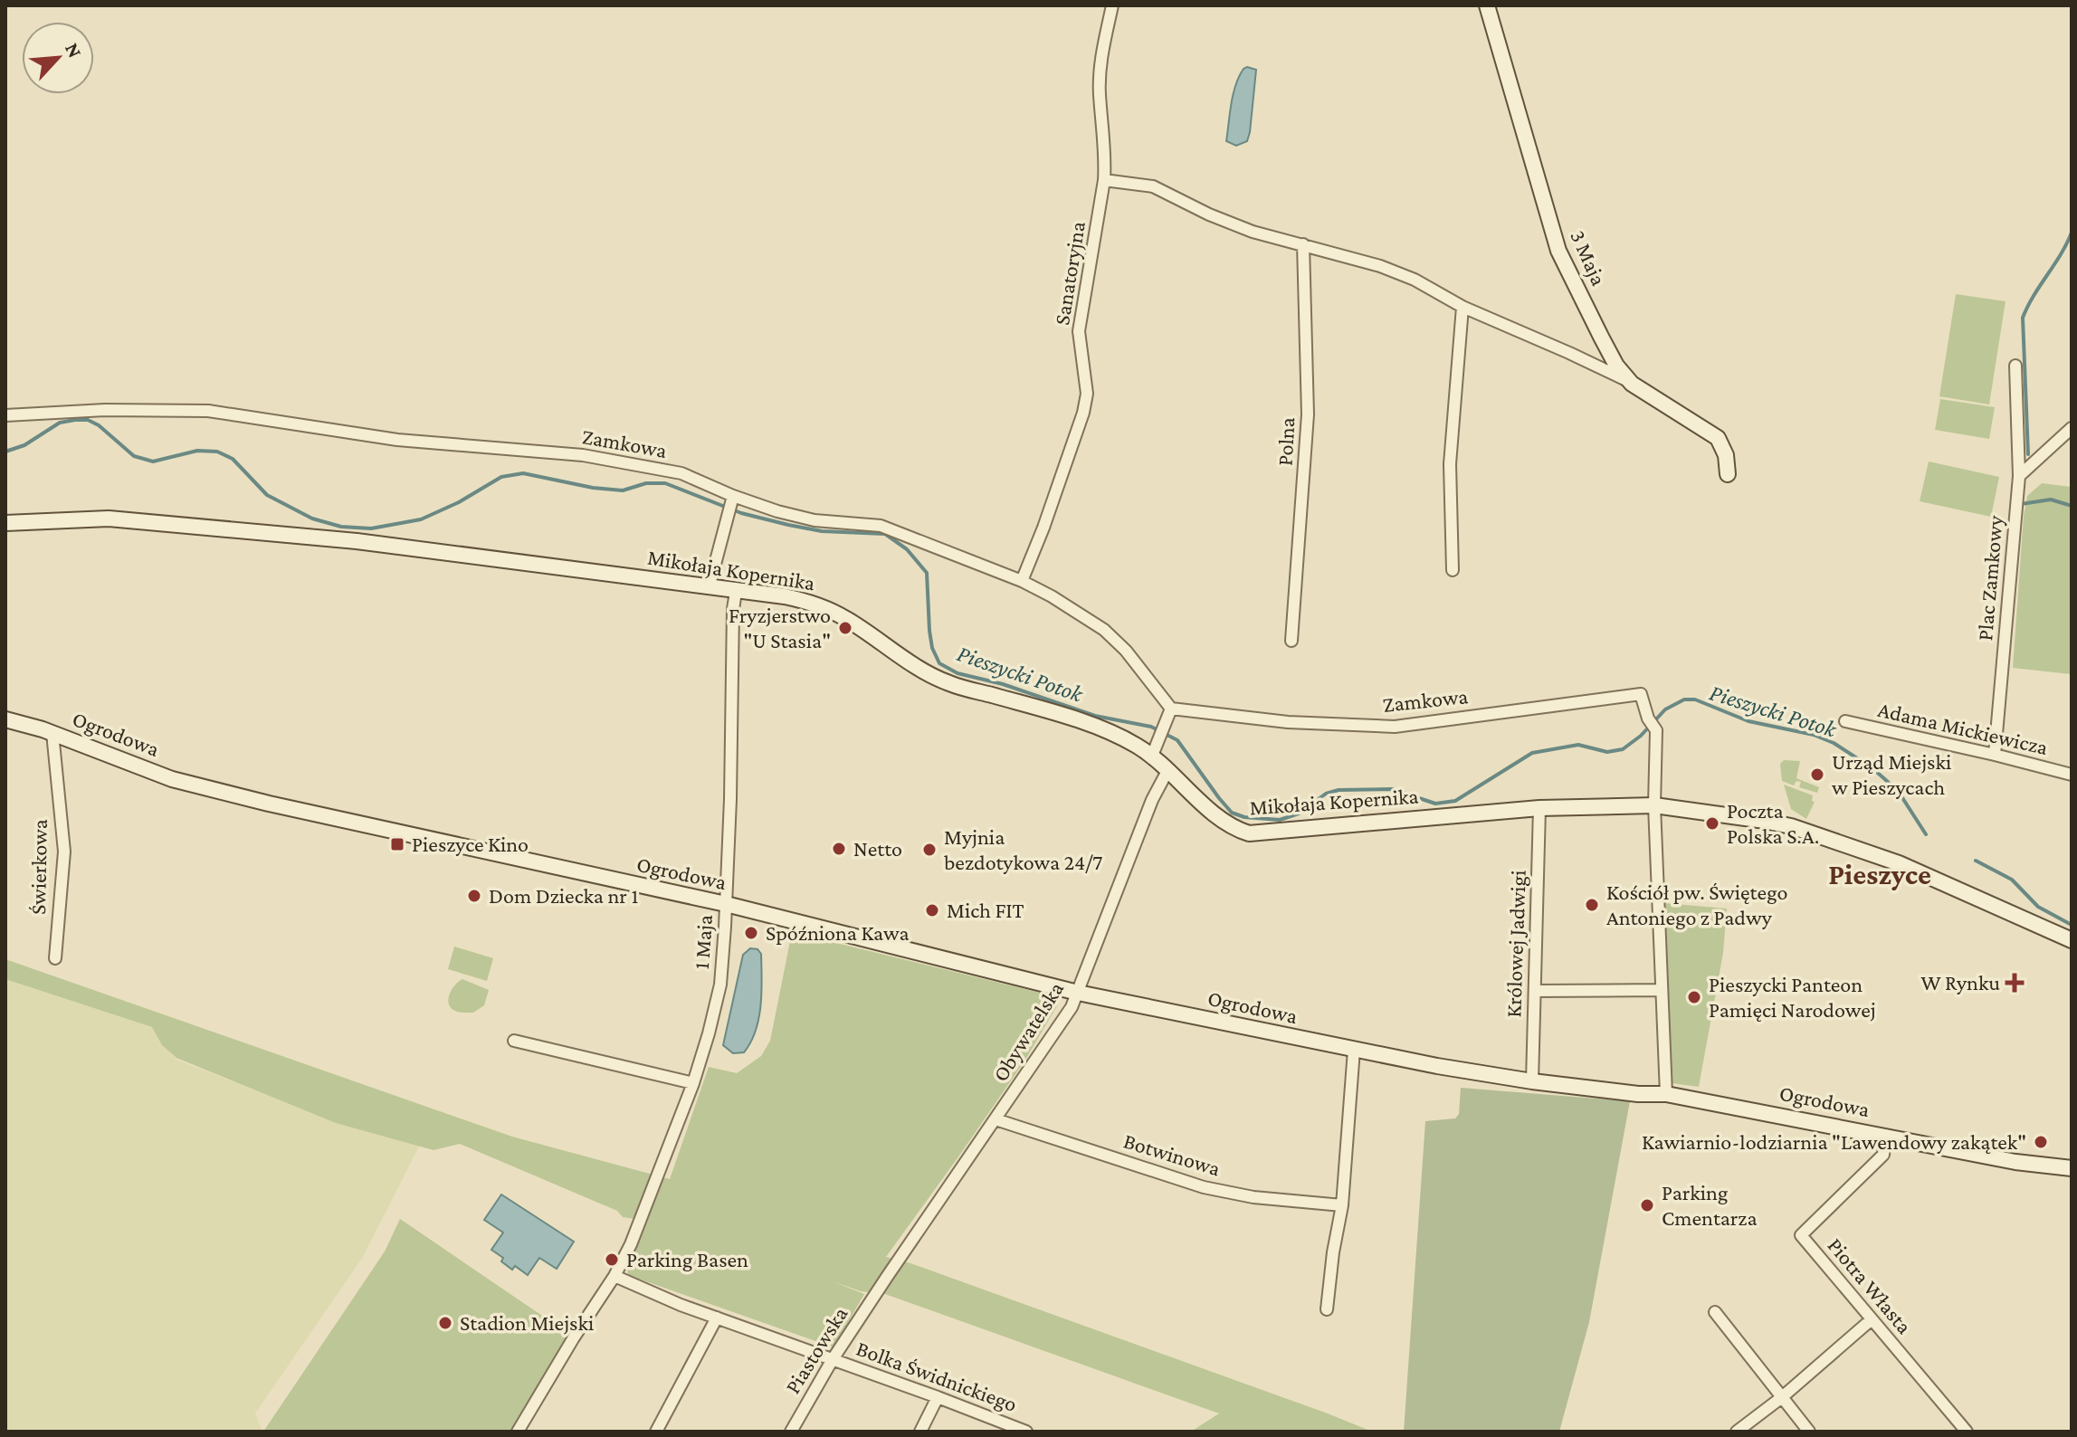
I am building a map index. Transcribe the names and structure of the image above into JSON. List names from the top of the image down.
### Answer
{
  "streets": {
    "street": [
      "3 Maja",
      "Sanatoryjna",
      "Polna",
      "Zamkowa",
      "Mikołaja Kopernika",
      "Plac Zamkowy",
      "Adama Mickiewicza",
      "Ogrodowa",
      "Świerkowa",
      "1 Maja",
      "Królowej Jadwigi",
      "Obywatelska",
      "Botwinowa",
      "Piotra Własta",
      "Piastowska",
      "Bolka Świdnickiego"
    ]
  },
  "crossings": [
    ["Sanatoryjna", "Zamkowa"],
    ["Zamkowa", "Mikołaja Kopernika"],
    ["Mikołaja Kopernika", "1 Maja"],
    ["Mikołaja Kopernika", "Królowej Jadwigi"],
    ["Mikołaja Kopernika", "Obywatelska"],
    ["Plac Zamkowy", "Adama Mickiewicza"],
    ["Ogrodowa", "Świerkowa"],
    ["Ogrodowa", "1 Maja"],
    ["Ogrodowa", "Królowej Jadwigi"],
    ["Ogrodowa", "Obywatelska"],
    ["Ogrodowa", "Piotra Własta"],
    ["1 Maja", "Bolka Świdnickiego"],
    ["Obywatelska", "Botwinowa"],
    ["Obywatelska", "Piastowska"],
    ["Piastowska", "Bolka Świdnickiego"]
  ],
  "districts": ["Pieszyce"],
  "water": ["Pieszycki Potok"],
  "places": {
    "other": [
      "Fryzjerstwo \"U Stasia\"",
      "Urząd Miejski w Pieszycach",
      "Poczta Polska S.A.",
      "Netto",
      "Myjnia bezdotykowa 24/7",
      "Dom Dziecka nr 1",
      "Kościół pw. Świętego Antoniego z Padwy",
      "Mich FIT",
      "Spóźniona Kawa",
      "Pieszycki Panteon Pamięci Narodowej",
      "Kawiarnio-lodziarnia \"Lawendowy zakątek\"",
      "Parking Cmentarza",
      "Parking Basen",
      "Stadion Miejski"
    ],
    "transit": ["Pieszyce Kino"],
    "health": ["W Rynku"]
  },
  "north": "top right"
}
